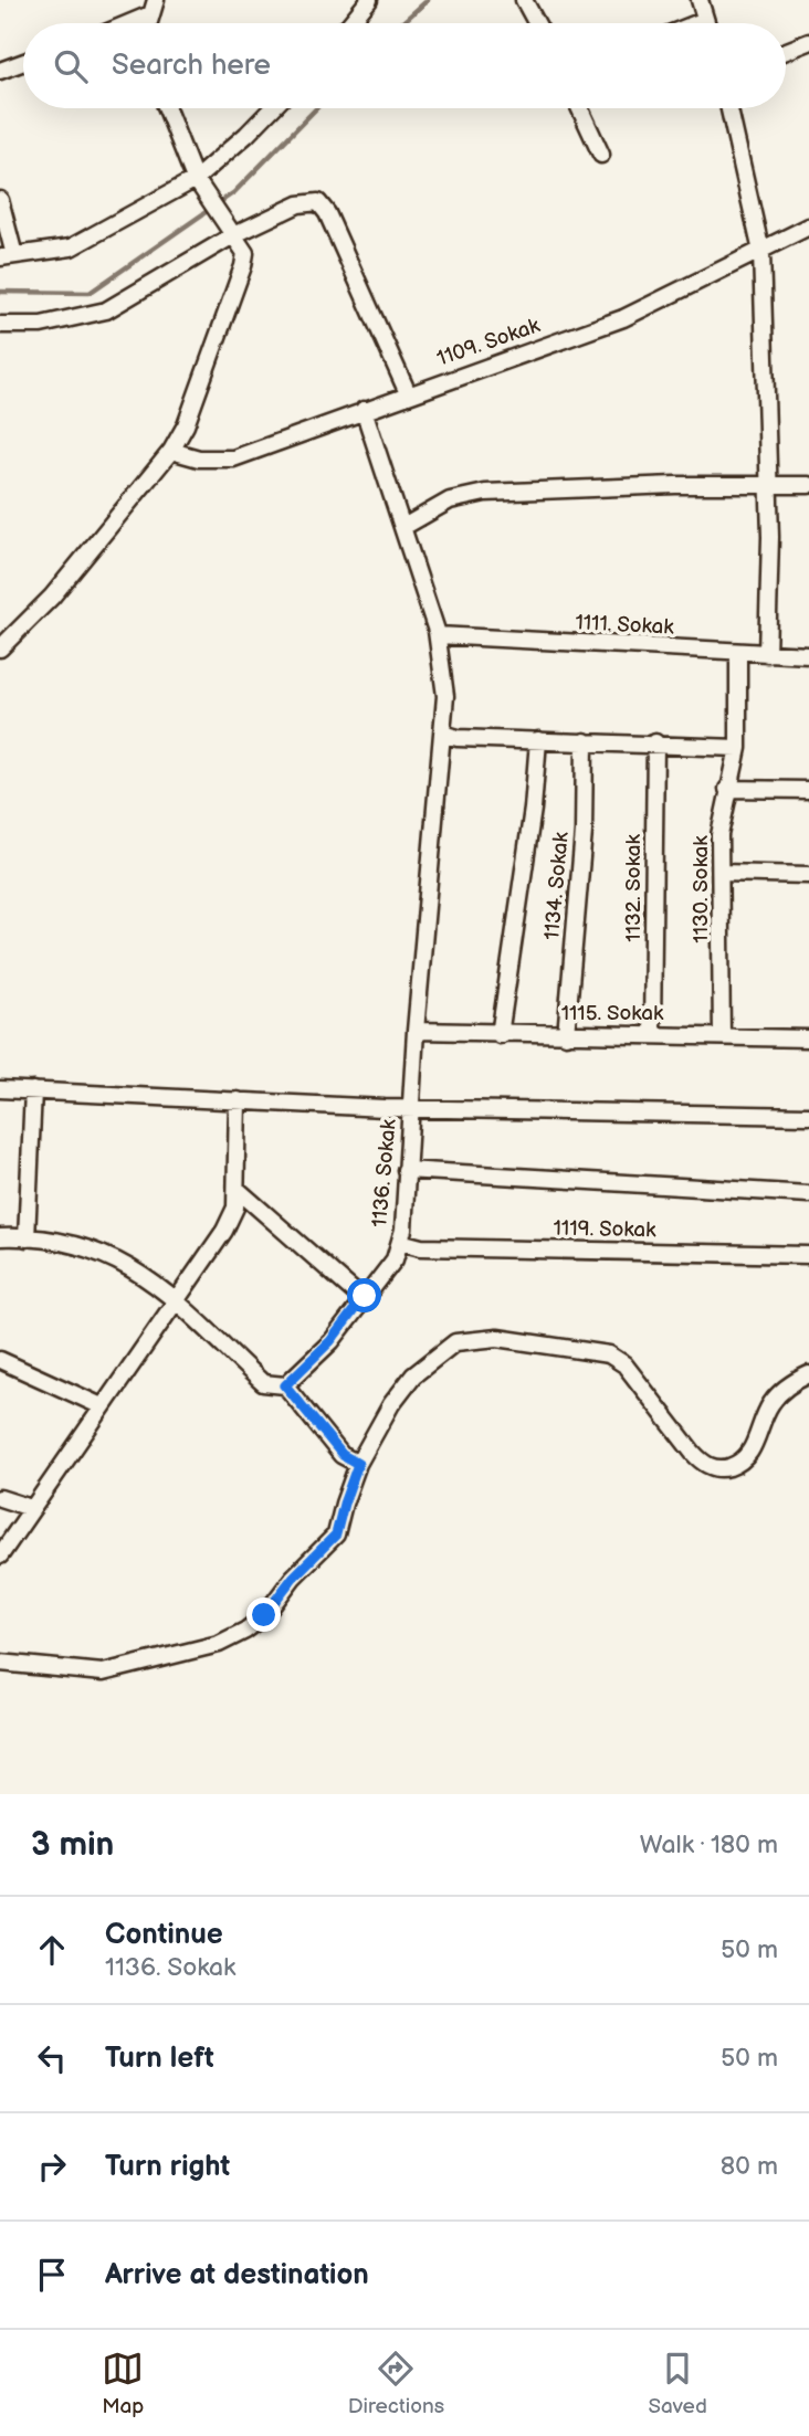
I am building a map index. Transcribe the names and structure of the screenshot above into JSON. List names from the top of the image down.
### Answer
{
  "streets": {
    "street": [
      "1109. Sokak",
      "1111. Sokak",
      "1134. Sokak",
      "1132. Sokak",
      "1130. Sokak",
      "1115. Sokak",
      "1136. Sokak",
      "1119. Sokak"
    ]
  },
  "crossings": [
    ["1109. Sokak", "1136. Sokak"],
    ["1111. Sokak", "1130. Sokak"],
    ["1111. Sokak", "1136. Sokak"],
    ["1134. Sokak", "1115. Sokak"],
    ["1132. Sokak", "1115. Sokak"],
    ["1130. Sokak", "1115. Sokak"],
    ["1115. Sokak", "1136. Sokak"],
    ["1136. Sokak", "1119. Sokak"]
  ],
  "page": {
    "search": "Search here",
    "heading": ["3 min", "Walk · 180 m"],
    "list": [
      ["Continue", "1136. Sokak", "50 m"],
      ["Turn left", "50 m"],
      ["Turn right", "80 m"],
      "Arrive at destination"
    ],
    "nav": ["Map", "Directions", "Saved"]
  }
}
